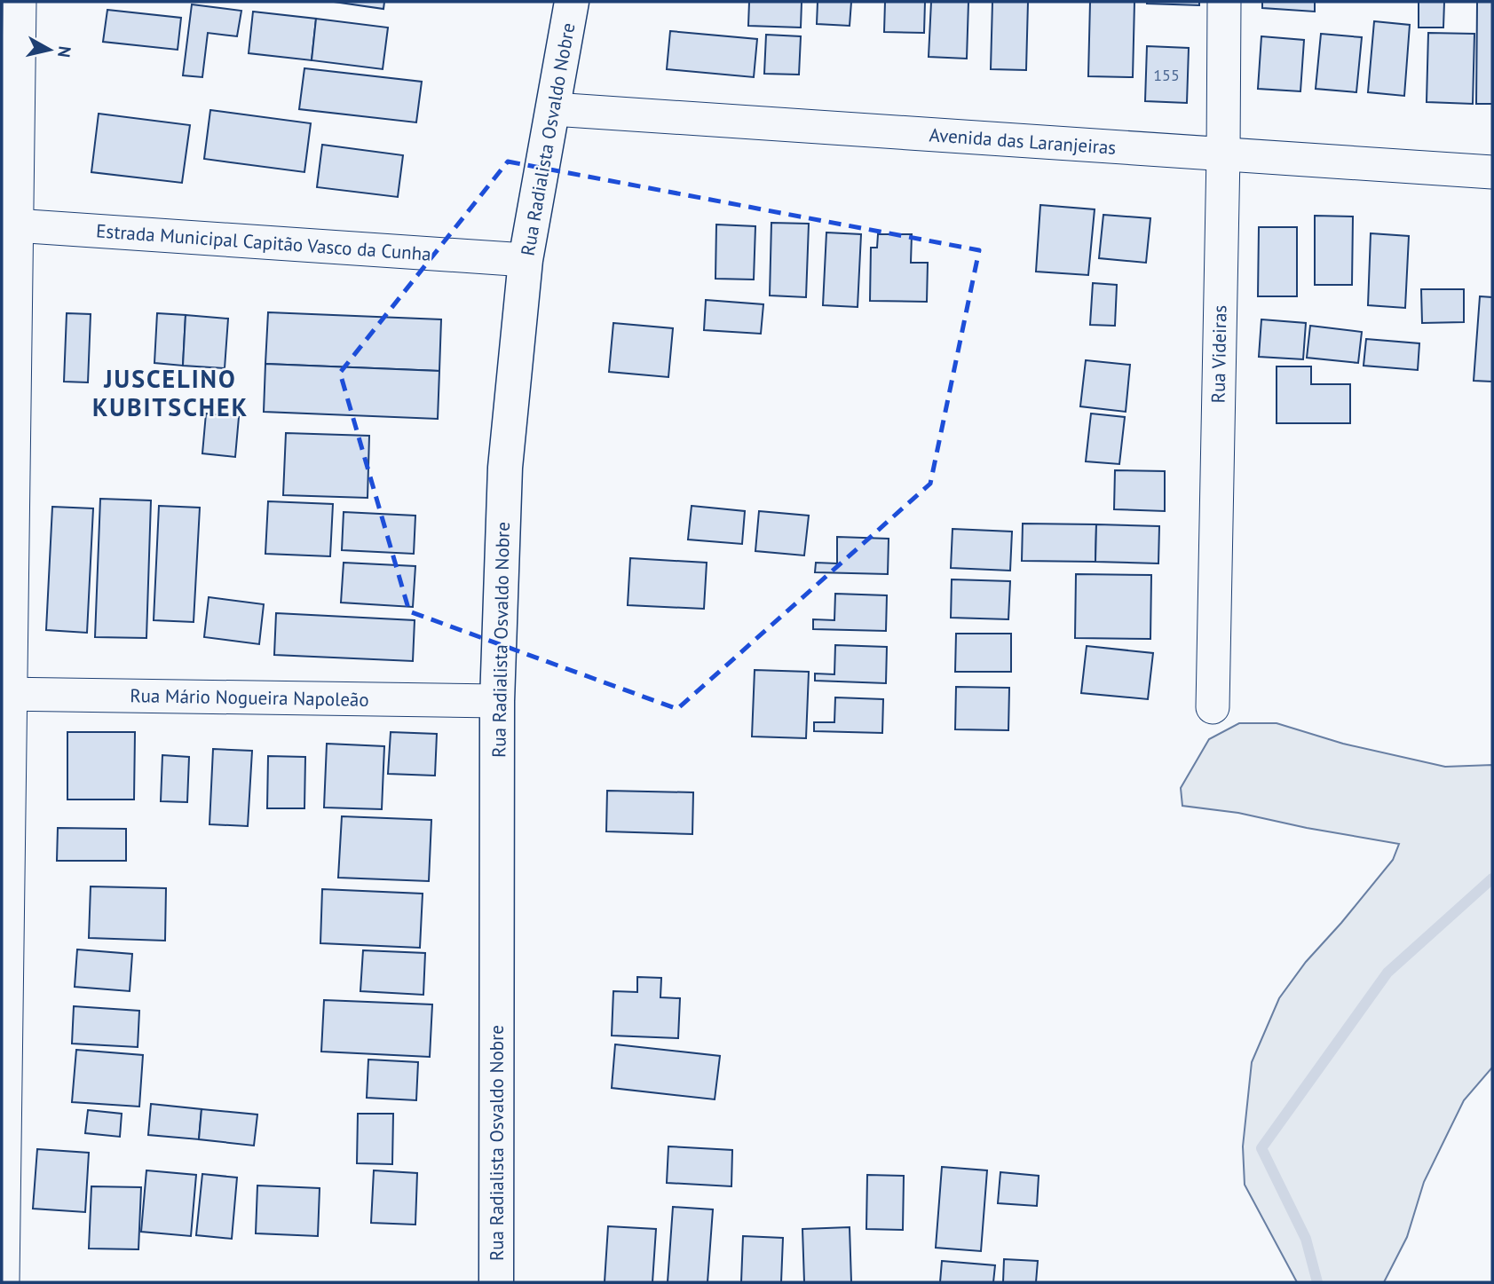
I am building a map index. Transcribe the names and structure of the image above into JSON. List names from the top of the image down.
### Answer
{
  "streets": {
    "street": [
      "Rua Radialista Osvaldo Nobre",
      "Avenida das Laranjeiras",
      "Estrada Municipal Capitão Vasco da Cunha",
      "Rua Videiras",
      "Rua Mário Nogueira Napoleão"
    ]
  },
  "crossings": [
    ["Rua Radialista Osvaldo Nobre", "Avenida das Laranjeiras"],
    ["Rua Radialista Osvaldo Nobre", "Estrada Municipal Capitão Vasco da Cunha"],
    ["Rua Radialista Osvaldo Nobre", "Rua Mário Nogueira Napoleão"],
    ["Avenida das Laranjeiras", "Rua Videiras"]
  ],
  "districts": ["JUSCELINO KUBITSCHEK"],
  "house_numbers": ["155"],
  "north": "right"
}
